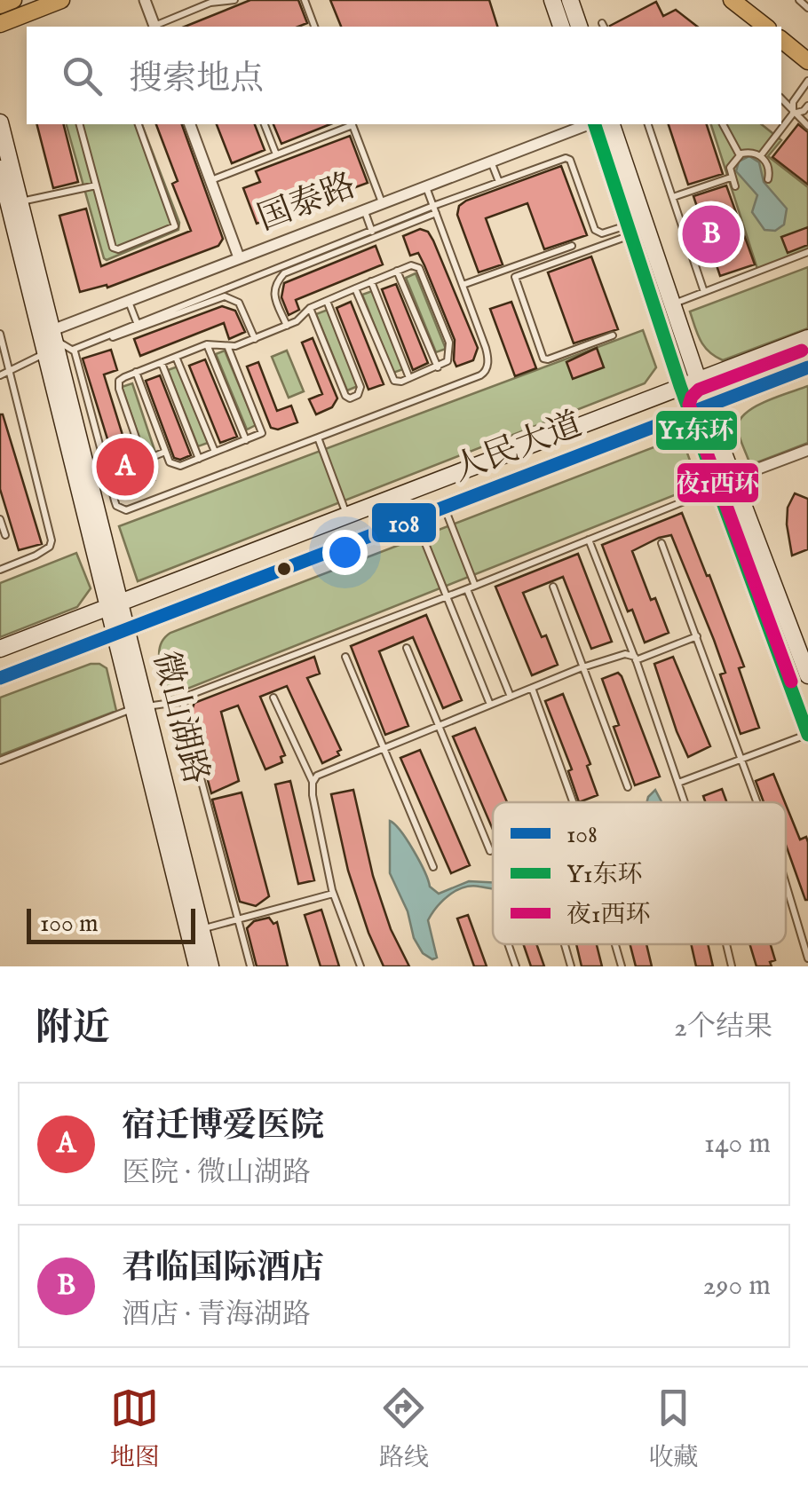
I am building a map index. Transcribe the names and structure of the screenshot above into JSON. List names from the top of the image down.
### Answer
{
  "streets": {
    "main road": ["人民大道", "微山湖路"],
    "street": ["国泰路"]
  },
  "crossings": [
    ["国泰路", "微山湖路"],
    ["人民大道", "微山湖路"]
  ],
  "lines": ["transit line Y1东环", "transit line 夜1西环", "transit line 108"],
  "legend": ["108", "Y1东环", "夜1西环"],
  "scale_bar": "100 m",
  "page": {
    "search": "搜索地点",
    "pins": ["B", "A"],
    "scale": "100 m",
    "heading": ["附近", "2个结果"],
    "list": [
      {
        "mark": "A",
        "name": "宿迁博爱医院",
        "note": "医院 · 微山湖路",
        "value": "140 m"
      },
      {
        "mark": "B",
        "name": "君临国际酒店",
        "note": "酒店 · 青海湖路",
        "value": "290 m"
      }
    ],
    "nav": ["地图", "路线", "收藏"]
  }
}
